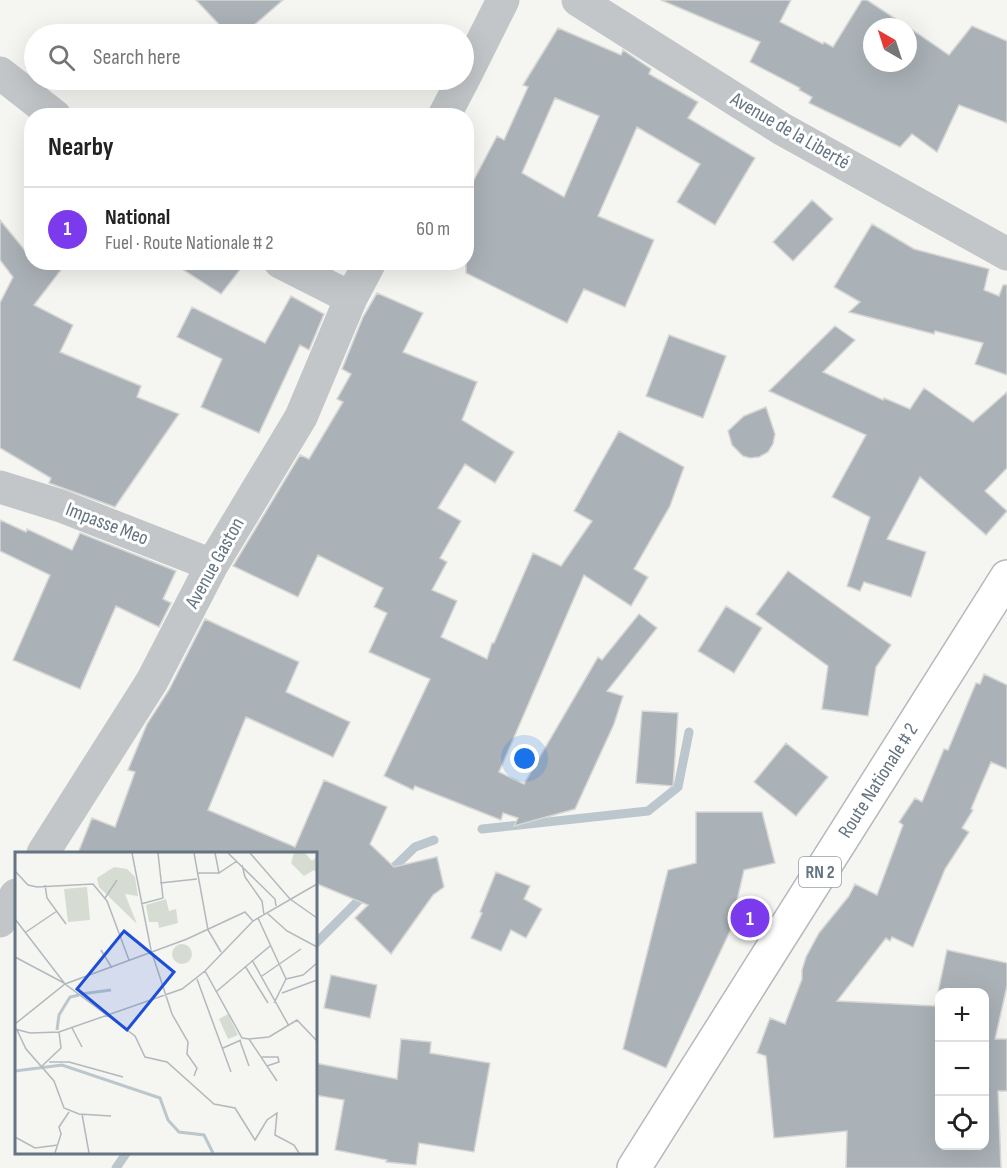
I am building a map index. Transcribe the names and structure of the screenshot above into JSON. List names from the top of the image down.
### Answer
{
  "streets": {
    "main road": ["Route Nationale # 2", "RN 2"],
    "street": ["Avenue de la Liberté", "Impasse Meo", "Avenue Gaston"]
  },
  "crossings": [
    ["Impasse Meo", "Avenue Gaston"]
  ],
  "north": "top left",
  "page": {
    "search": "Search here",
    "heading": "Nearby",
    "list": [
      {
        "mark": "1",
        "name": "National",
        "note": "Fuel · Route Nationale # 2",
        "value": "60 m"
      }
    ],
    "pins": "1",
    "map_buttons": ["+", "−"]
  }
}
